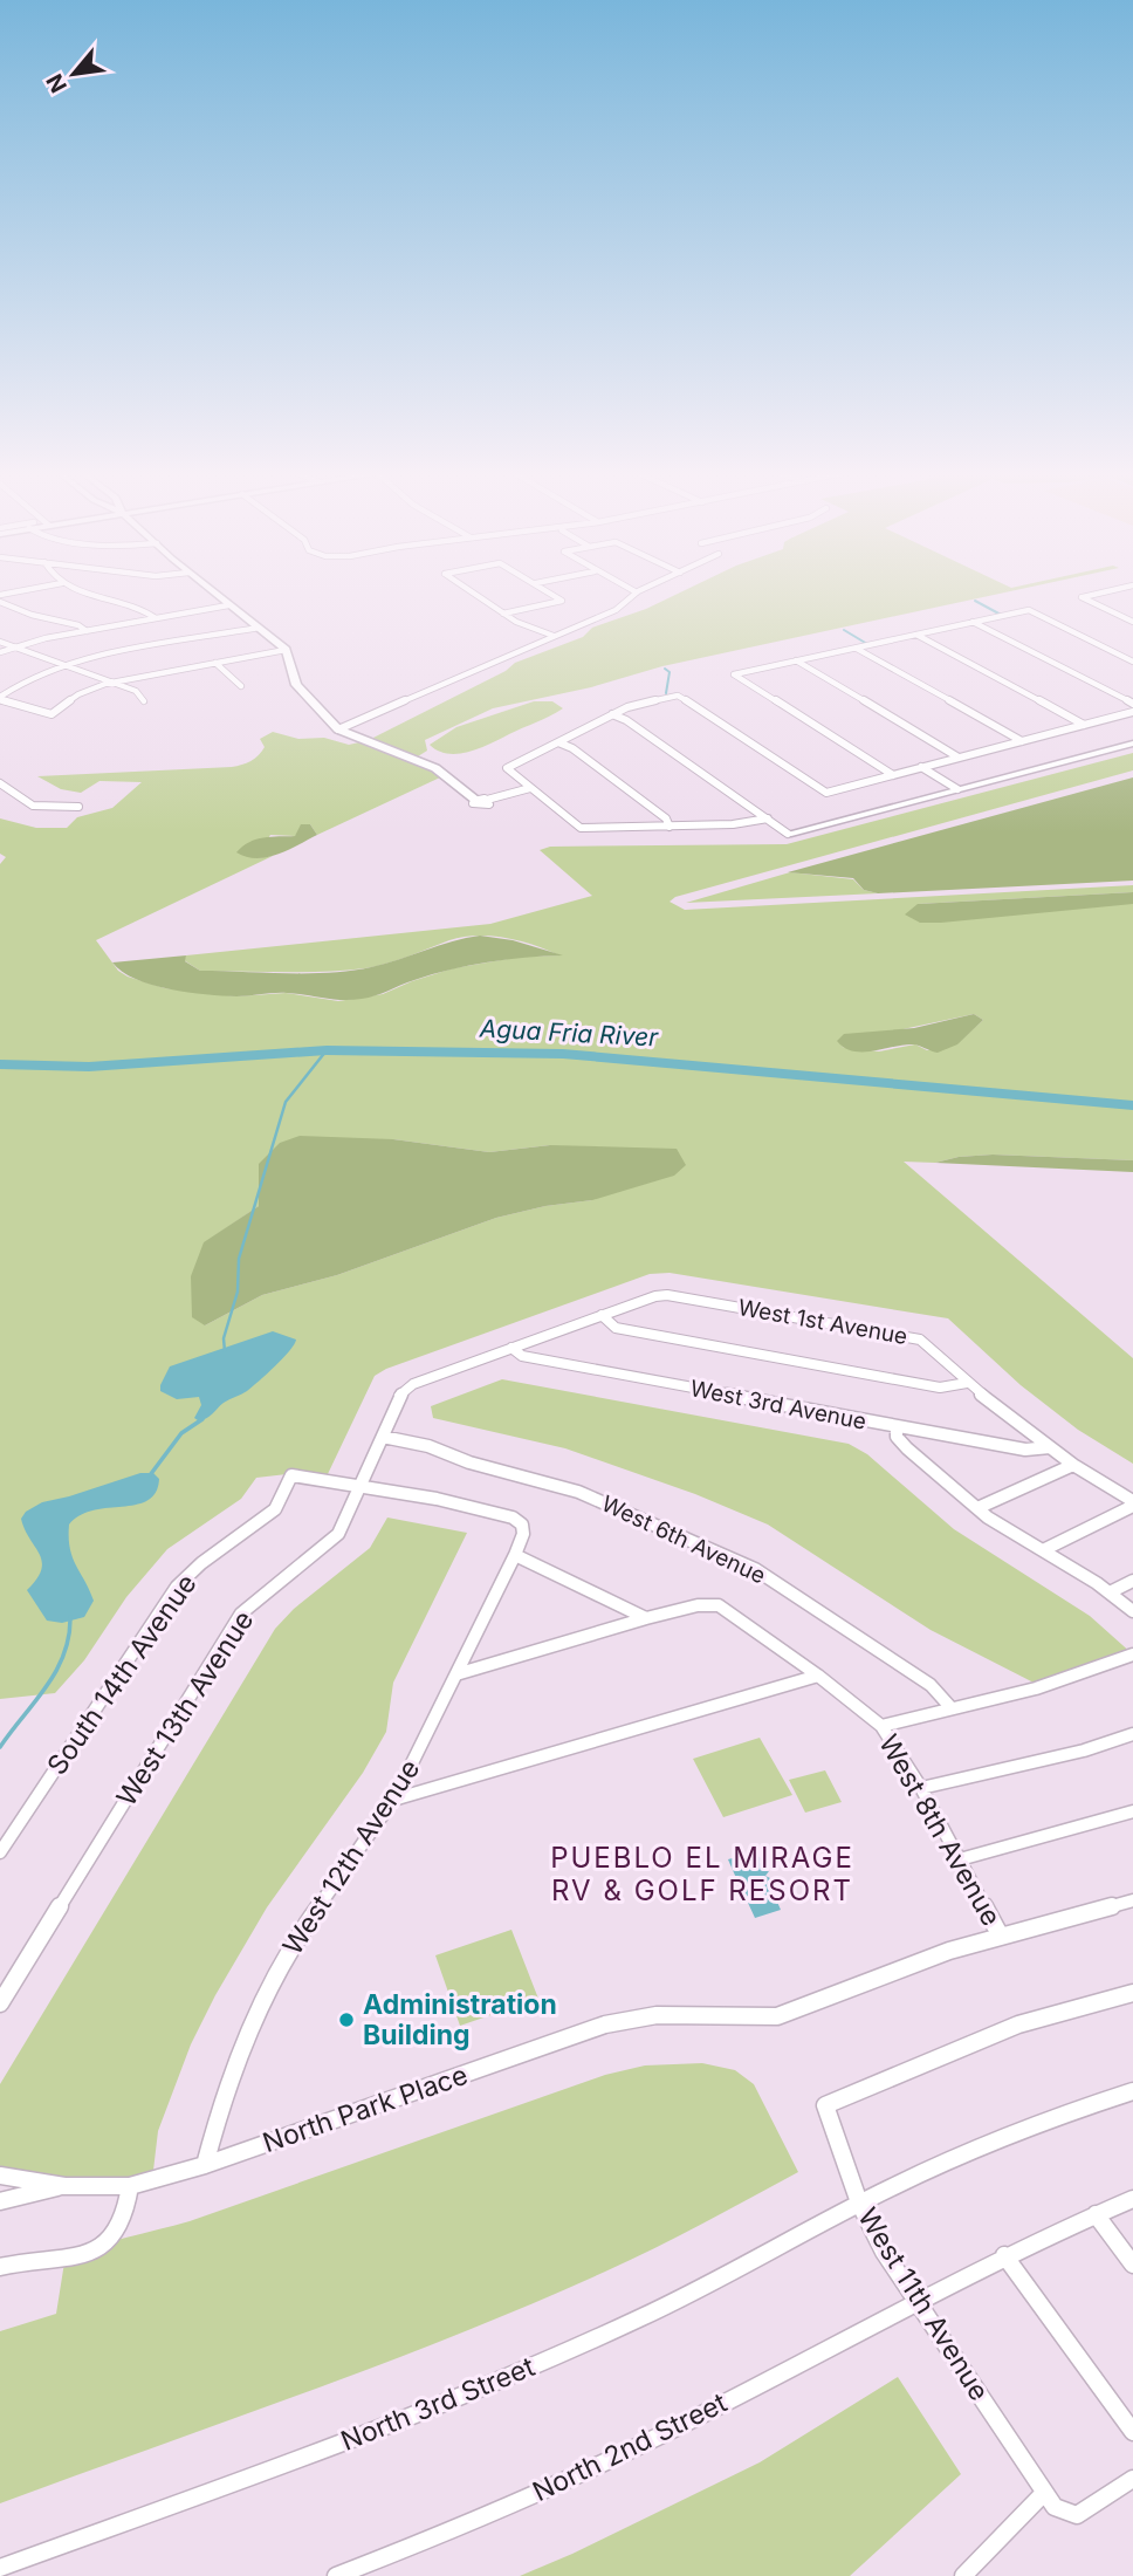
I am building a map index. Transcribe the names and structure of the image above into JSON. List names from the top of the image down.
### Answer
{
  "streets": {
    "street": [
      "West 1st Avenue",
      "West 3rd Avenue",
      "West 6th Avenue",
      "South 14th Avenue",
      "West 13th Avenue",
      "West 8th Avenue",
      "West 12th Avenue",
      "North Park Place",
      "West 11th Avenue",
      "North 3rd Street",
      "North 2nd Street"
    ]
  },
  "crossings": [
    ["West 1st Avenue", "West 3rd Avenue"],
    ["West 3rd Avenue", "West 13th Avenue"],
    ["West 6th Avenue", "West 13th Avenue"],
    ["South 14th Avenue", "West 13th Avenue"],
    ["West 8th Avenue", "West 12th Avenue"],
    ["West 8th Avenue", "North Park Place"],
    ["West 12th Avenue", "North Park Place"],
    ["West 11th Avenue", "North 3rd Street"],
    ["West 11th Avenue", "North 2nd Street"]
  ],
  "districts": ["PUEBLO EL MIRAGE RV & GOLF RESORT"],
  "water": ["Agua Fria River"],
  "places": ["Administration Building"],
  "north": "bottom left"
}
